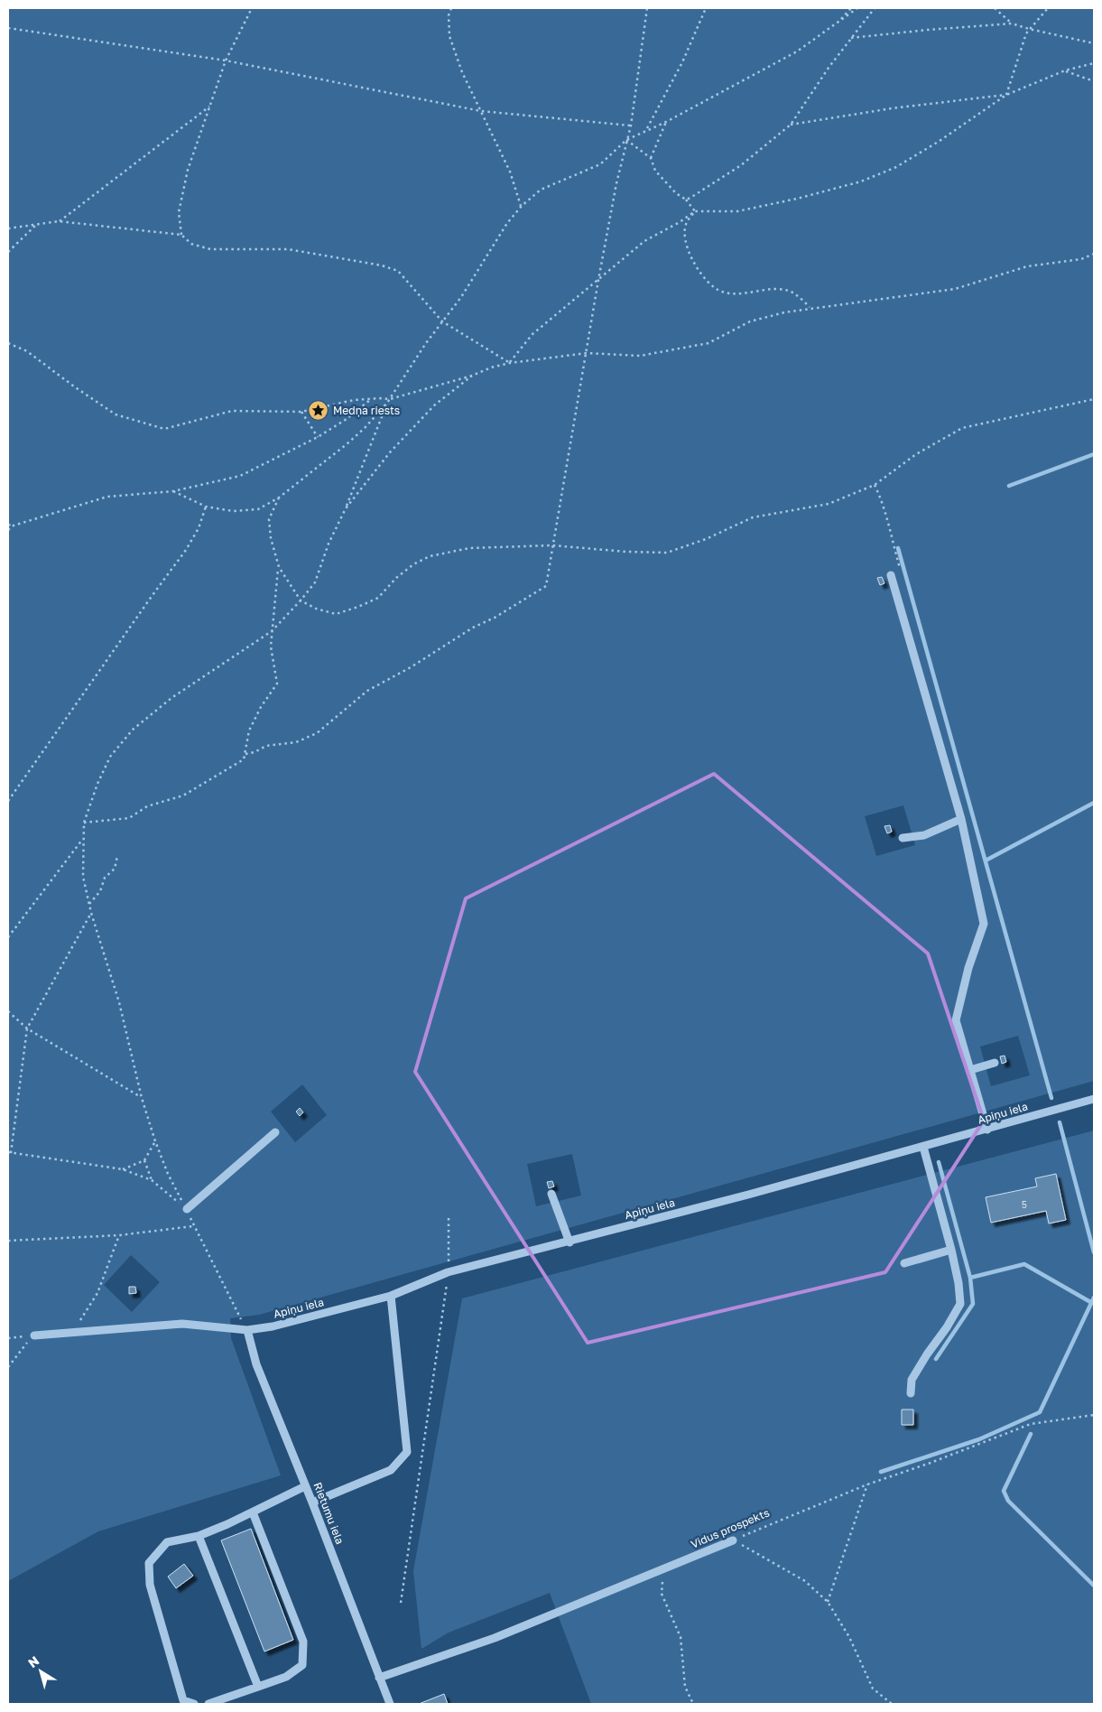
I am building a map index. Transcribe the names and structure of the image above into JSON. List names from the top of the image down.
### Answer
{
  "streets": {
    "street": ["Apiņu iela", "Rietumu iela", "Vidus prospekts"]
  },
  "crossings": [
    ["Apiņu iela", "Rietumu iela"],
    ["Rietumu iela", "Vidus prospekts"]
  ],
  "places": {
    "place": ["Medņa riests"]
  },
  "house_numbers": ["5"],
  "north": "top left"
}
